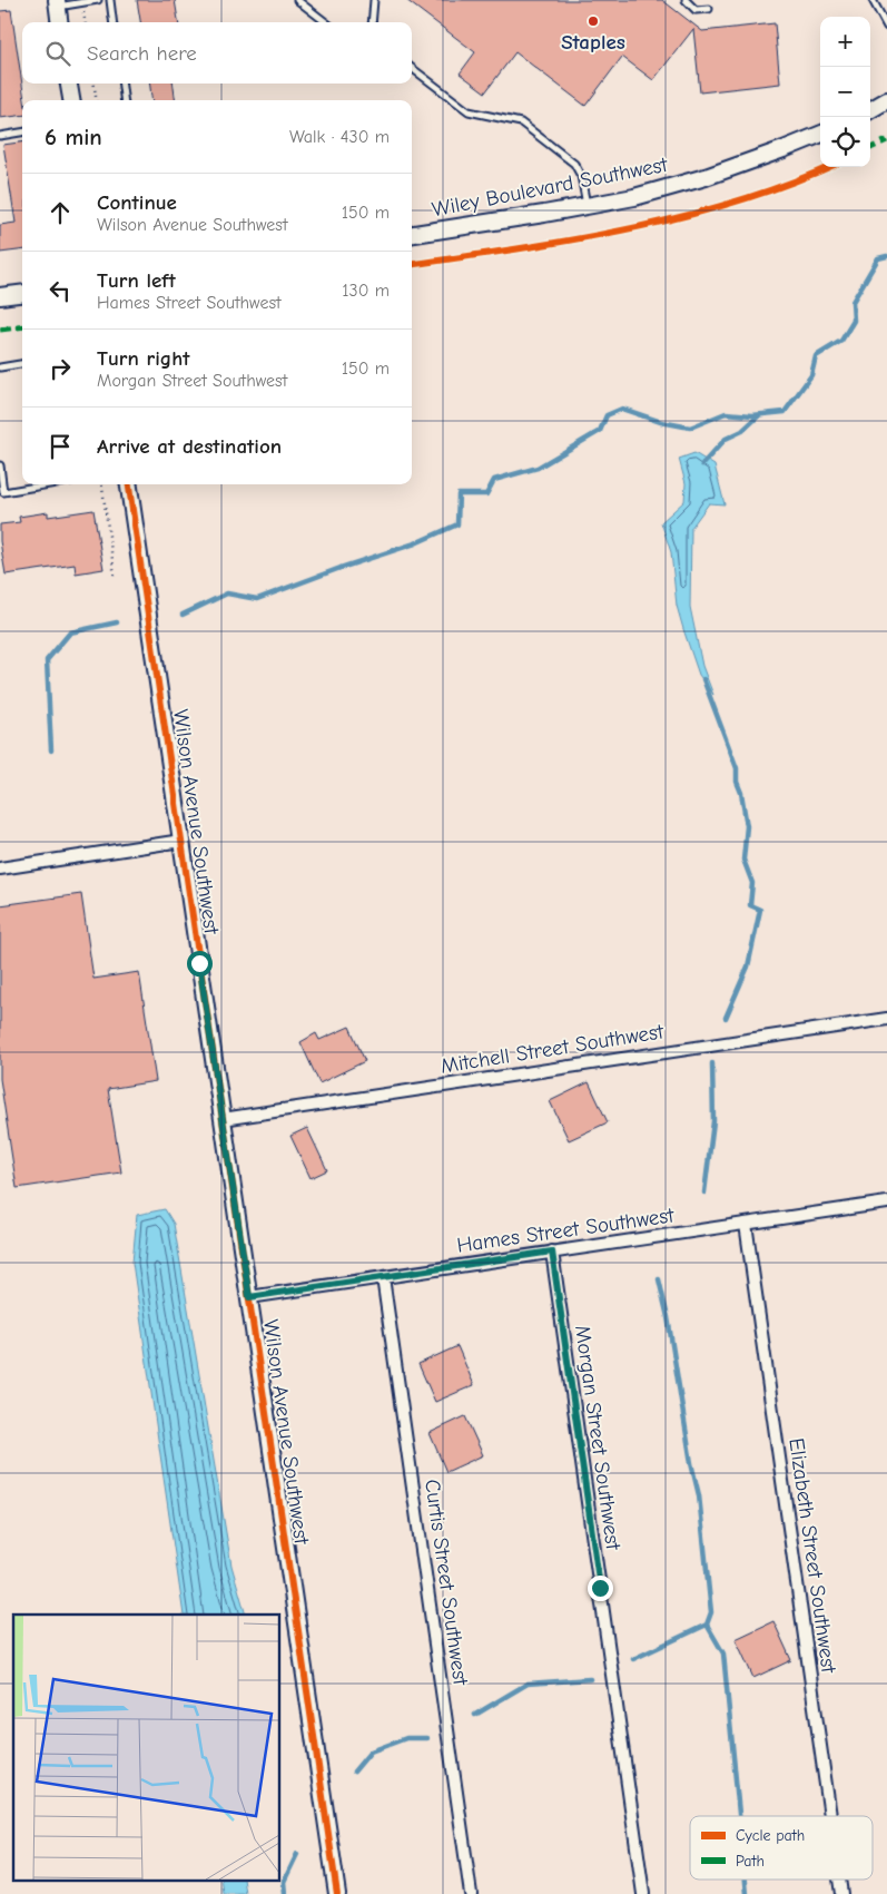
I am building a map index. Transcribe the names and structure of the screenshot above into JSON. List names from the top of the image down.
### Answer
{
  "streets": {
    "street": [
      "Wiley Boulevard Southwest",
      "Wilson Avenue Southwest",
      "Mitchell Street Southwest",
      "Hames Street Southwest",
      "Morgan Street Southwest",
      "Elizabeth Street Southwest",
      "Curtis Street Southwest"
    ]
  },
  "crossings": [
    ["Wilson Avenue Southwest", "Mitchell Street Southwest"],
    ["Wilson Avenue Southwest", "Hames Street Southwest"],
    ["Hames Street Southwest", "Morgan Street Southwest"],
    ["Hames Street Southwest", "Elizabeth Street Southwest"],
    ["Hames Street Southwest", "Curtis Street Southwest"]
  ],
  "places": ["Staples"],
  "legend": ["Cycle path", "Path"],
  "page": {
    "map_buttons": ["+", "−"],
    "search": "Search here",
    "heading": ["6 min", "Walk · 430 m"],
    "list": [
      ["Continue", "Wilson Avenue Southwest", "150 m"],
      ["Turn left", "Hames Street Southwest", "130 m"],
      ["Turn right", "Morgan Street Southwest", "150 m"],
      "Arrive at destination"
    ]
  }
}
